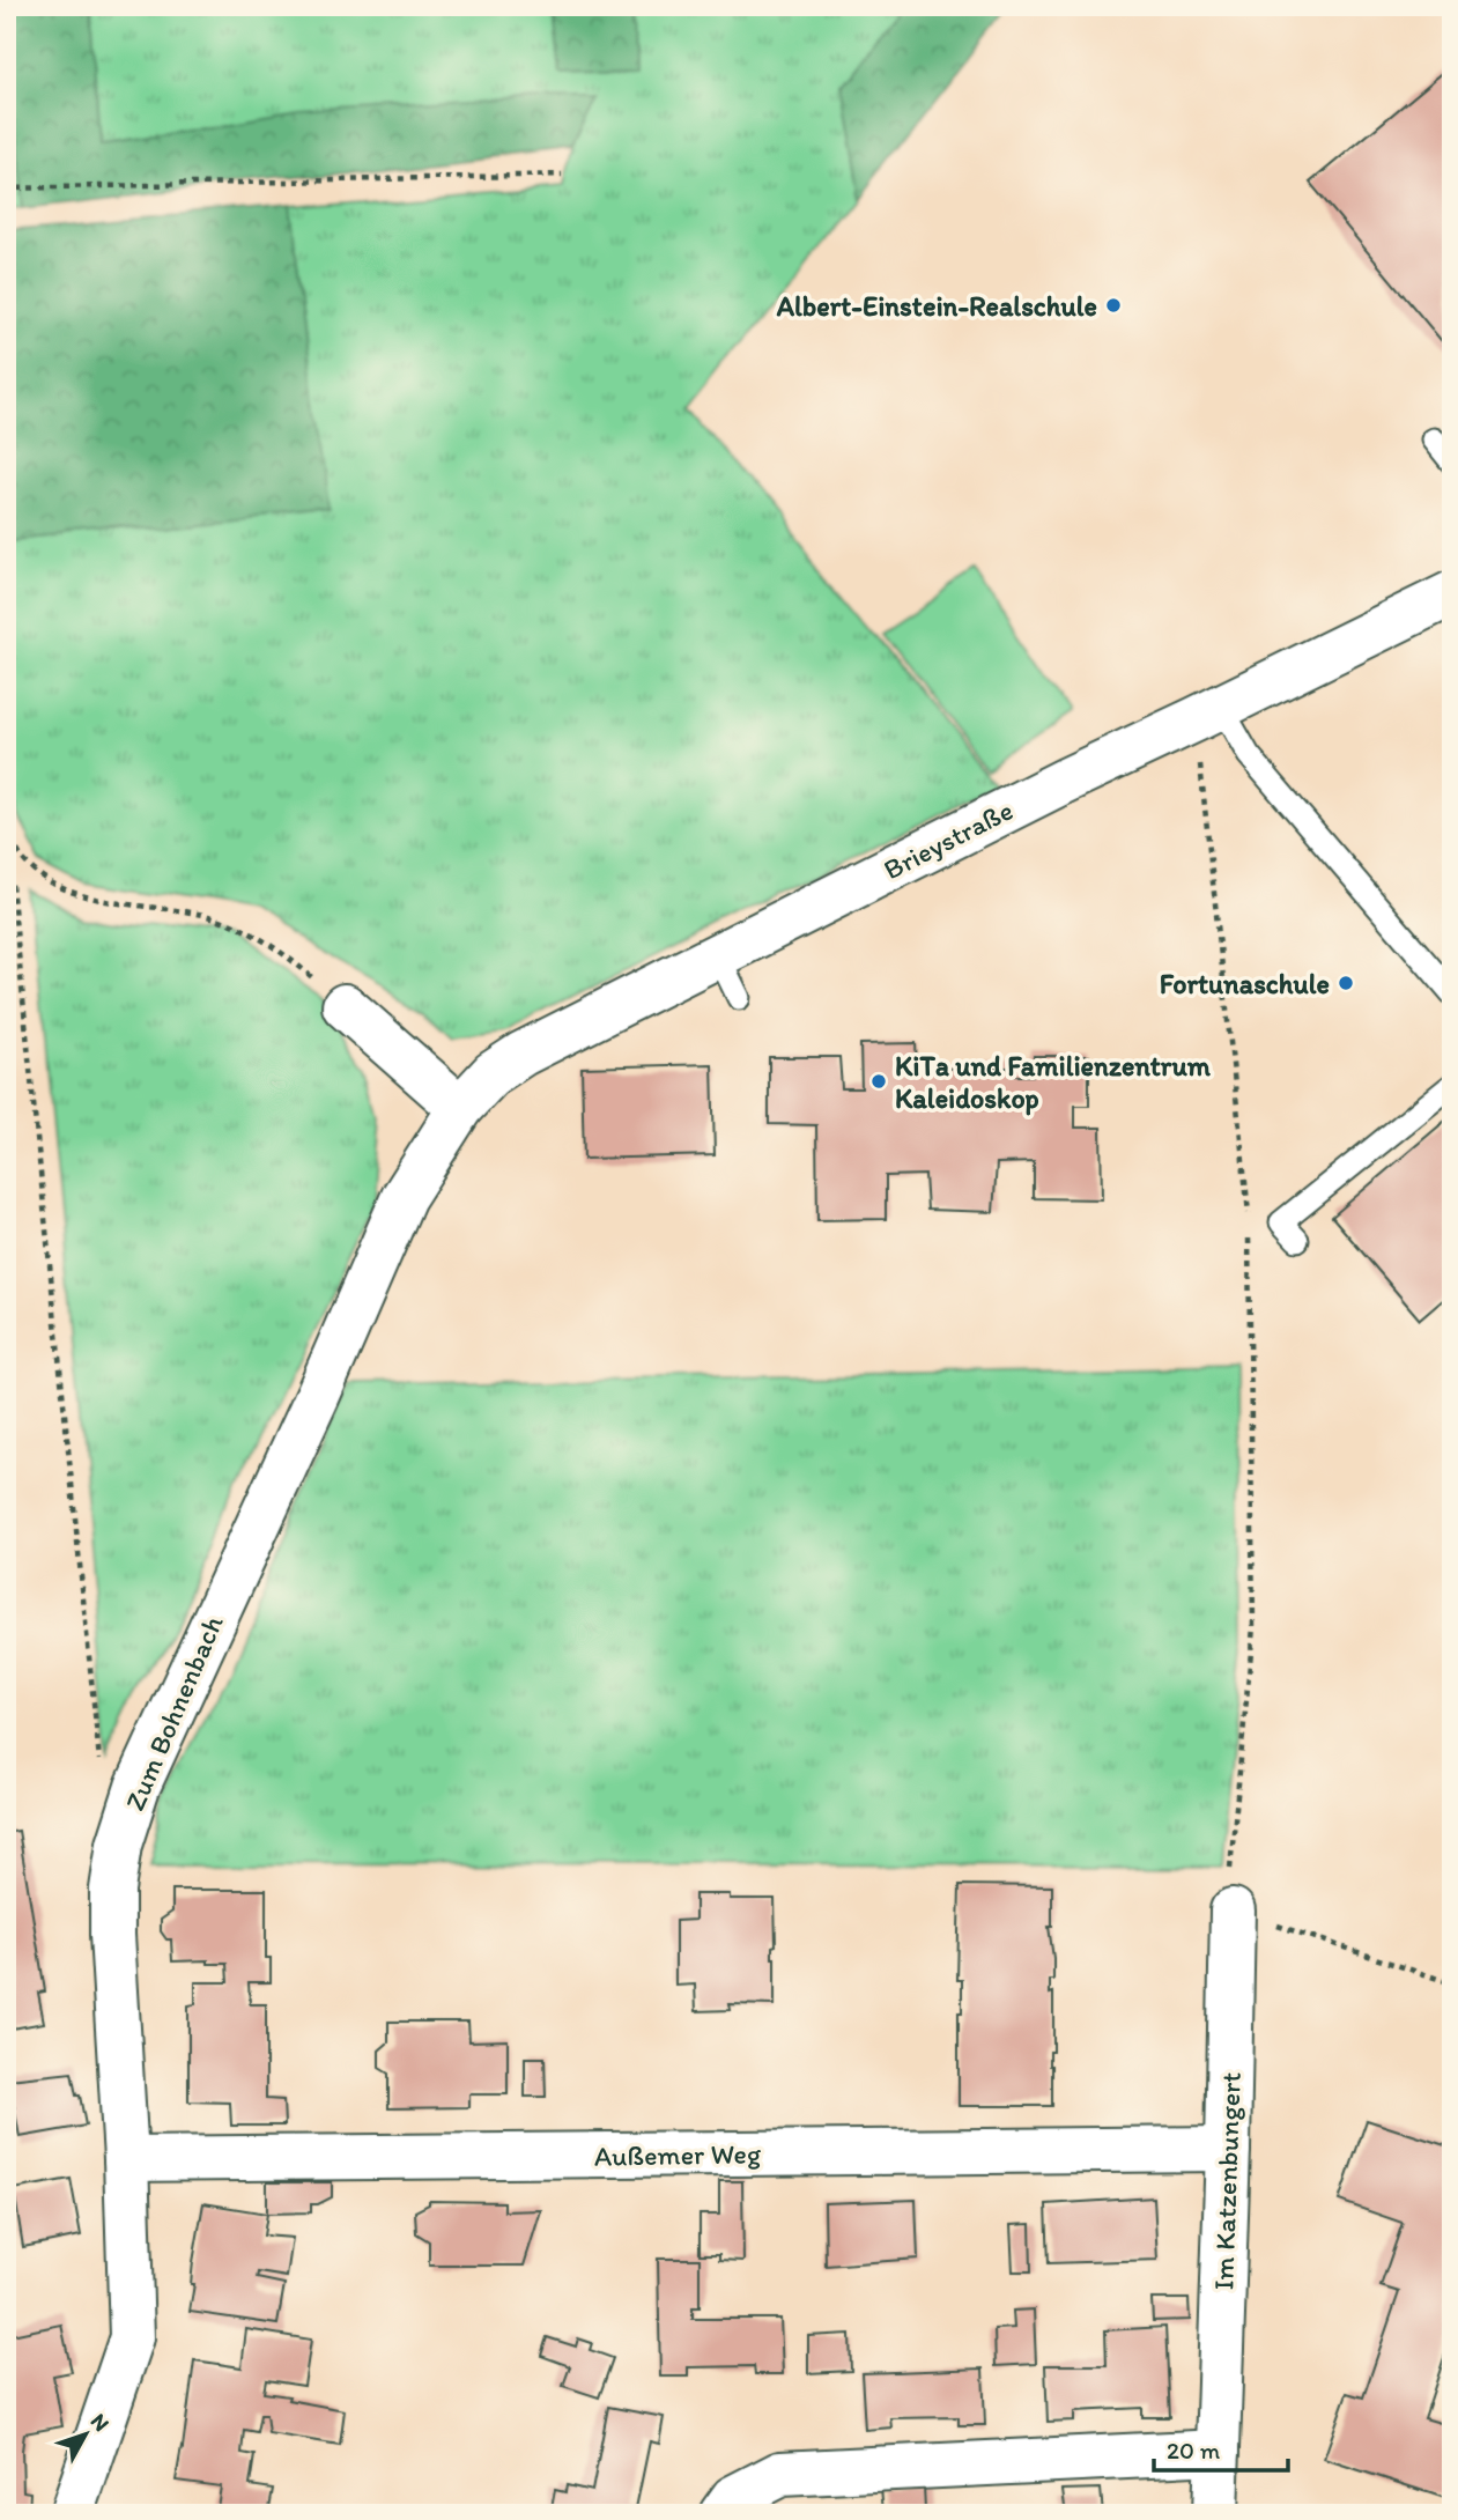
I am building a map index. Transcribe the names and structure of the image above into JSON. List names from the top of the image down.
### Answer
{
  "streets": {
    "street": [
      "Brieystraße",
      "Zum Bohnenbach",
      "Außemer Weg",
      "Im Katzenbungert"
    ]
  },
  "crossings": [
    ["Brieystraße", "Zum Bohnenbach"],
    ["Zum Bohnenbach", "Außemer Weg"],
    ["Außemer Weg", "Im Katzenbungert"]
  ],
  "places": ["Albert-Einstein-Realschule", "Fortunaschule", "KiTa und Familienzentrum Kaleidoskop"],
  "scale_bar": "20 m",
  "north": "top right"
}
